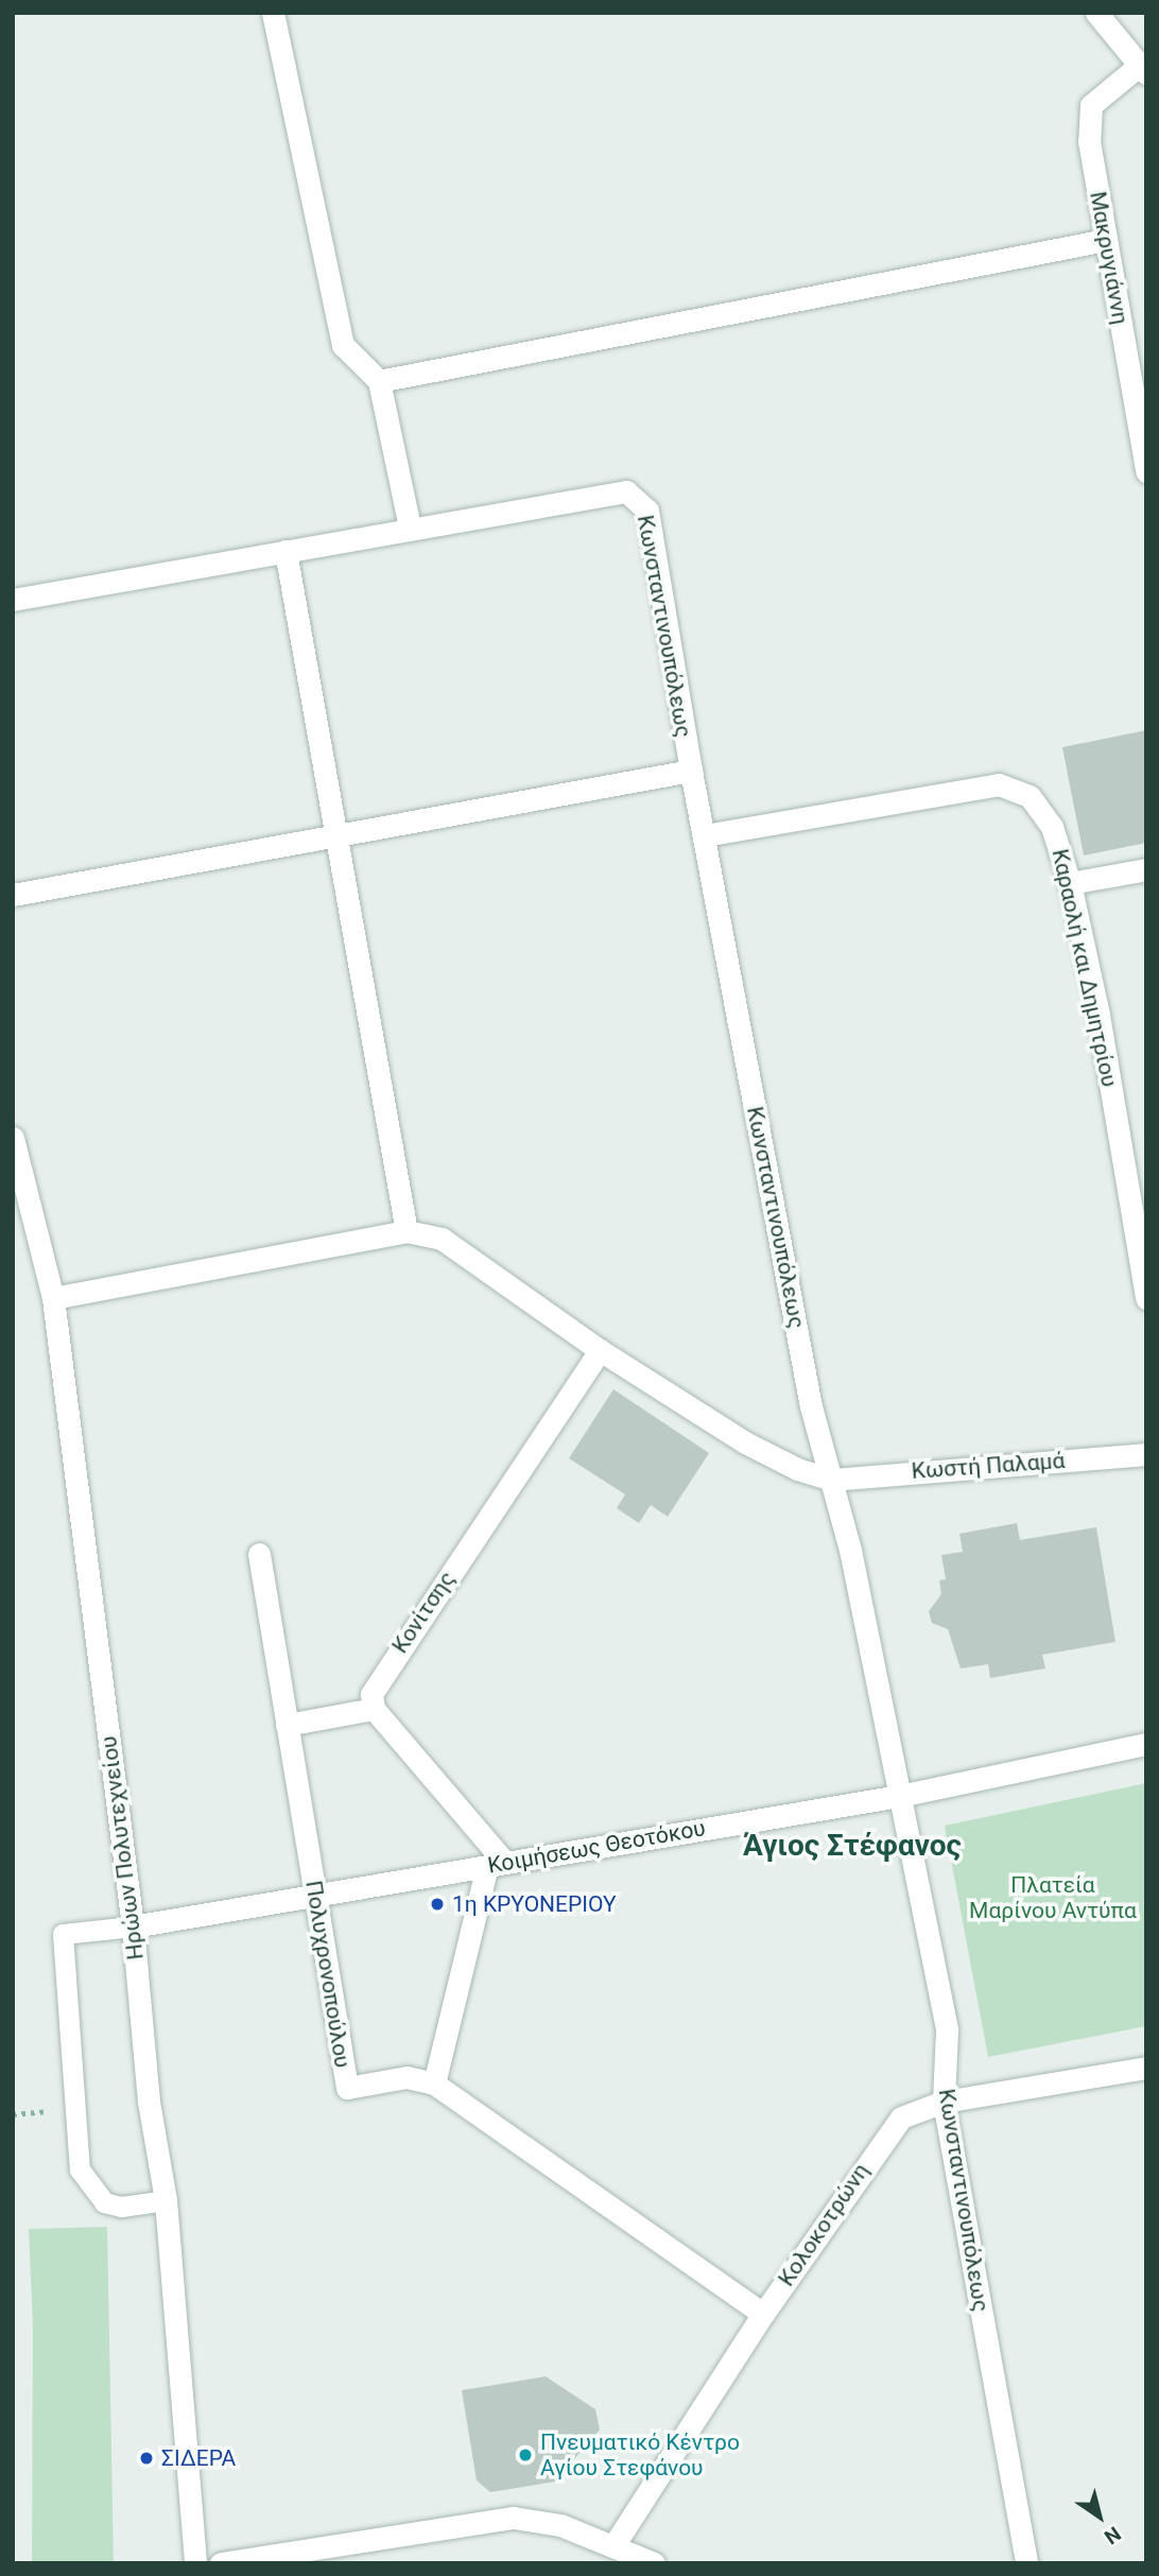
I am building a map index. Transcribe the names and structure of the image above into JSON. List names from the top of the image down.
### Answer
{
  "streets": {
    "street": [
      "Μακρυγιάννη",
      "Κωνσταντινουπόλεως",
      "Καραολή και Δημητρίου",
      "Κωστή Παλαμά",
      "Κονίτσης",
      "Κοιμήσεως Θεοτόκου",
      "Ηρώων Πολυτεχνείου",
      "Πολυχρονοπούλου",
      "Κολοκοτρώνη"
    ]
  },
  "crossings": [
    ["Κωνσταντινουπόλεως", "Καραολή και Δημητρίου"],
    ["Κωνσταντινουπόλεως", "Κωστή Παλαμά"],
    ["Κωνσταντινουπόλεως", "Κοιμήσεως Θεοτόκου"],
    ["Κωνσταντινουπόλεως", "Κολοκοτρώνη"],
    ["Κοιμήσεως Θεοτόκου", "Ηρώων Πολυτεχνείου"],
    ["Κοιμήσεως Θεοτόκου", "Πολυχρονοπούλου"],
    ["Πολυχρονοπούλου", "Κολοκοτρώνη"]
  ],
  "districts": ["Άγιος Στέφανος"],
  "parks": ["Πλατεία Μαρίνου Αντύπα"],
  "places": ["1η ΚΡΥΟΝΕΡΙΟΥ", "Πνευματικό Κέντρο Αγίου Στεφάνου", "ΣΙΔΕΡΑ"],
  "north": "bottom right"
}
